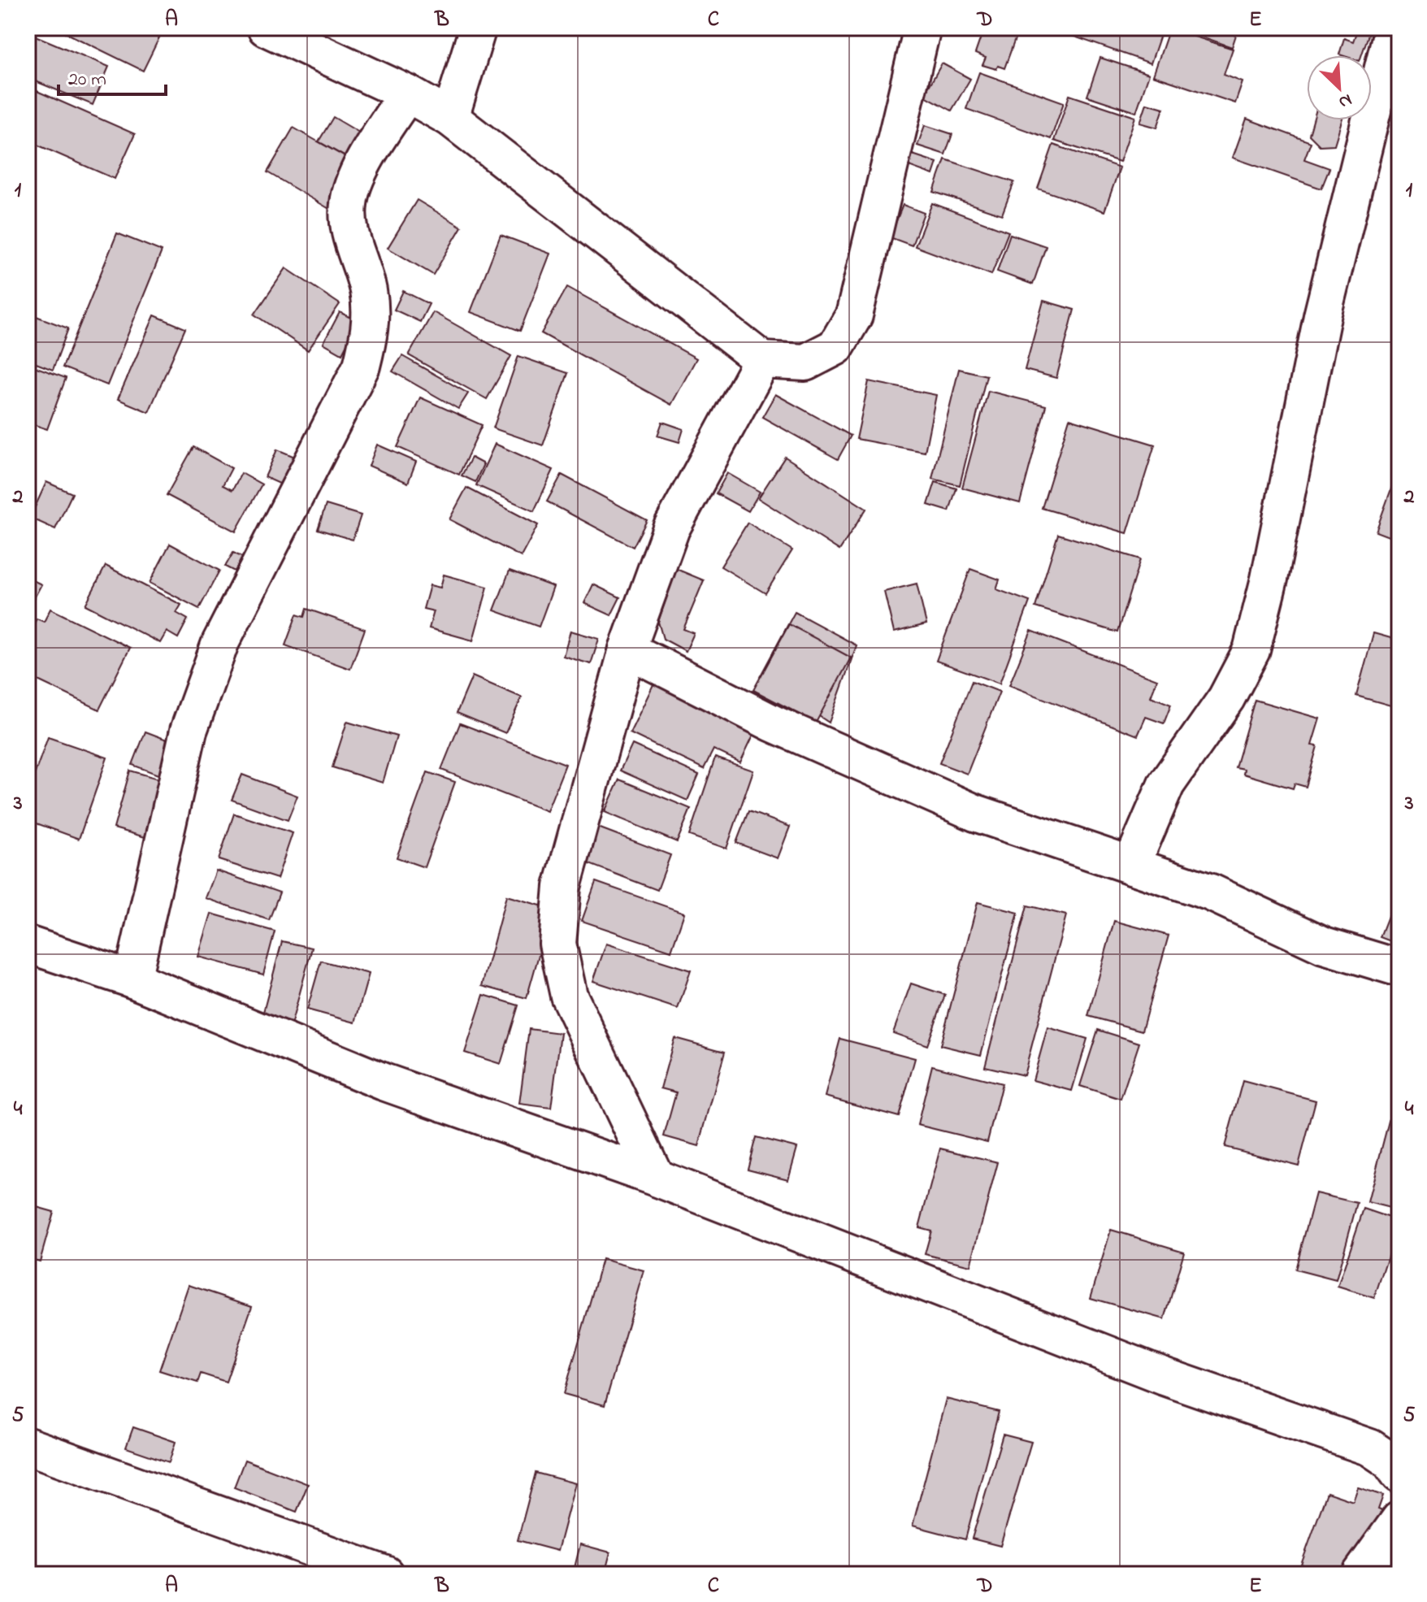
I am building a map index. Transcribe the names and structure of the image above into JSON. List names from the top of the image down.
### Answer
{
  "scale_bar": "20 m",
  "north": "bottom right",
  "grid": {
    "columns": [
      "A",
      "B",
      "C",
      "D",
      "E"
    ],
    "rows": [
      "1",
      "2",
      "3",
      "4",
      "5"
    ]
  }
}
